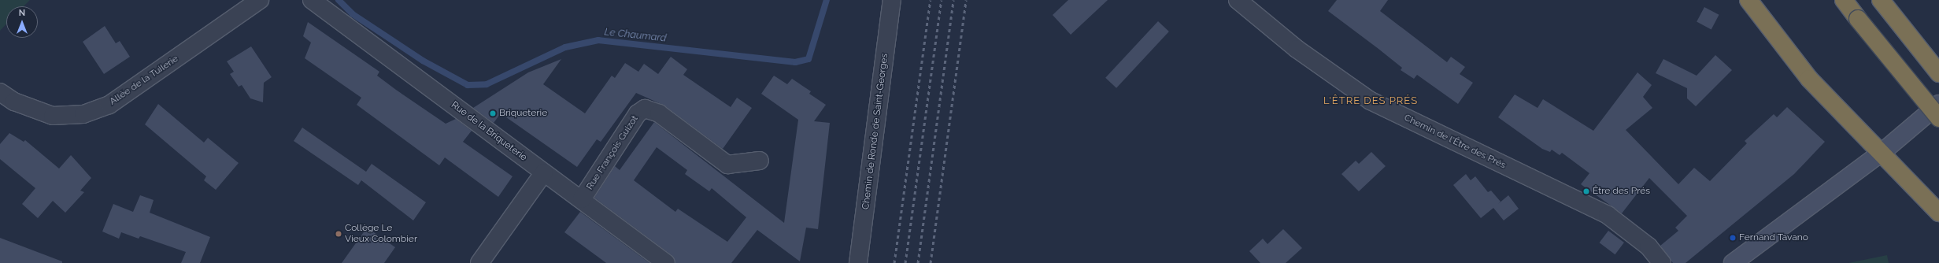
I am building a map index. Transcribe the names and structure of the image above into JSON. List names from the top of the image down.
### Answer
{
  "streets": {
    "street": [
      "Allée de la Tuilerie",
      "Rue de la Briqueterie",
      "Chemin de Ronde de Saint-Georges",
      "Chemin de l'Être des Prés",
      "Rue François Guizot"
    ]
  },
  "crossings": [
    ["Rue de la Briqueterie", "Rue François Guizot"]
  ],
  "districts": ["L'ÊTRE DES PRÉS"],
  "water": ["Le Chaumard"],
  "places": [
    "Briqueterie",
    "Être des Prés",
    "Collège Le Vieux Colombier",
    "Fernand Tavano"
  ],
  "north": "top"
}
